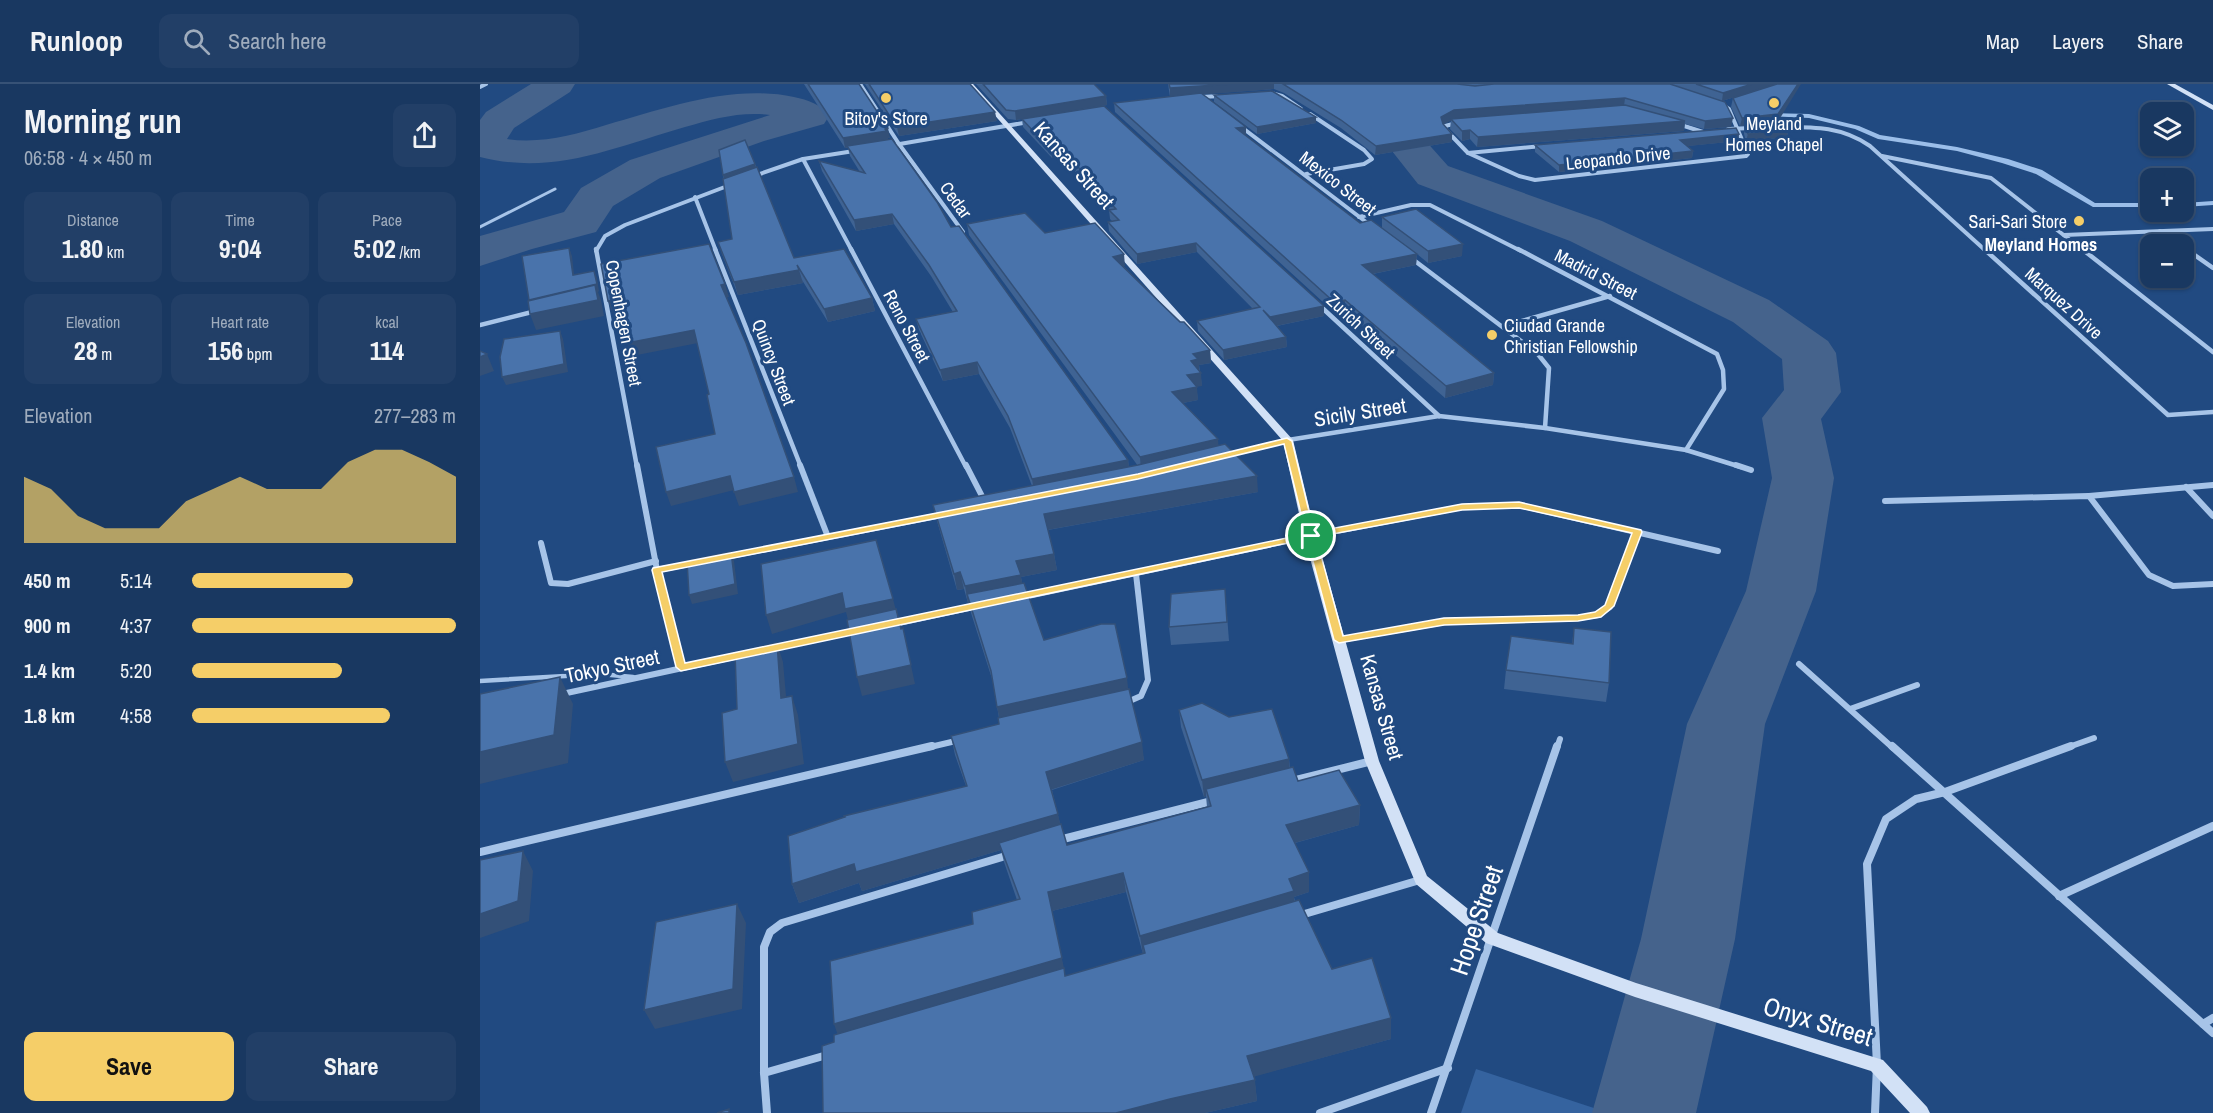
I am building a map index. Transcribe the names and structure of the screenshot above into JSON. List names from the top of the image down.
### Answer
{
  "streets": {
    "street": [
      "Leopando Drive",
      "Kansas Street",
      "Mexico Street",
      "Cedar",
      "Madrid Street",
      "Marquez Drive",
      "Copenhagen Street",
      "Reno Street",
      "Zurich Street",
      "Quincy Street",
      "Sicily Street",
      "Tokyo Street",
      "Hope Street",
      "Onyx Street"
    ]
  },
  "crossings": [
    ["Kansas Street", "Sicily Street"],
    ["Kansas Street", "Hope Street"],
    ["Kansas Street", "Onyx Street"],
    ["Mexico Street", "Madrid Street"],
    ["Madrid Street", "Sicily Street"],
    ["Copenhagen Street", "Quincy Street"],
    ["Copenhagen Street", "Tokyo Street"],
    ["Zurich Street", "Sicily Street"]
  ],
  "districts": ["Meyland Homes"],
  "places": [
    "Bitoy's Store",
    "Meyland Homes Chapel",
    "Sari-Sari Store",
    "Ciudad Grande Christian Fellowship"
  ],
  "page": {
    "header": "Runloop",
    "search": "Search here",
    "nav": ["Map", "Layers", "Share"],
    "heading": ["Morning run", "06:58 · 4 × 450 m"],
    "map_buttons": ["+", "−"],
    "stats": [
      ["Distance", "1.80 km"],
      ["Time", "9:04"],
      ["Pace", "5:02 /km"],
      ["Elevation", "28 m"],
      ["Heart rate", "156 bpm"],
      ["kcal", "114"]
    ],
    "chart": ["Elevation", "277–283 m"],
    "list": [
      {
        "name": "450 m",
        "note": "5:14"
      },
      {
        "name": "900 m",
        "note": "4:37"
      },
      {
        "name": "1.4 km",
        "note": "5:20"
      },
      {
        "name": "1.8 km",
        "note": "4:58"
      }
    ],
    "buttons": ["Save", "Share"]
  }
}
